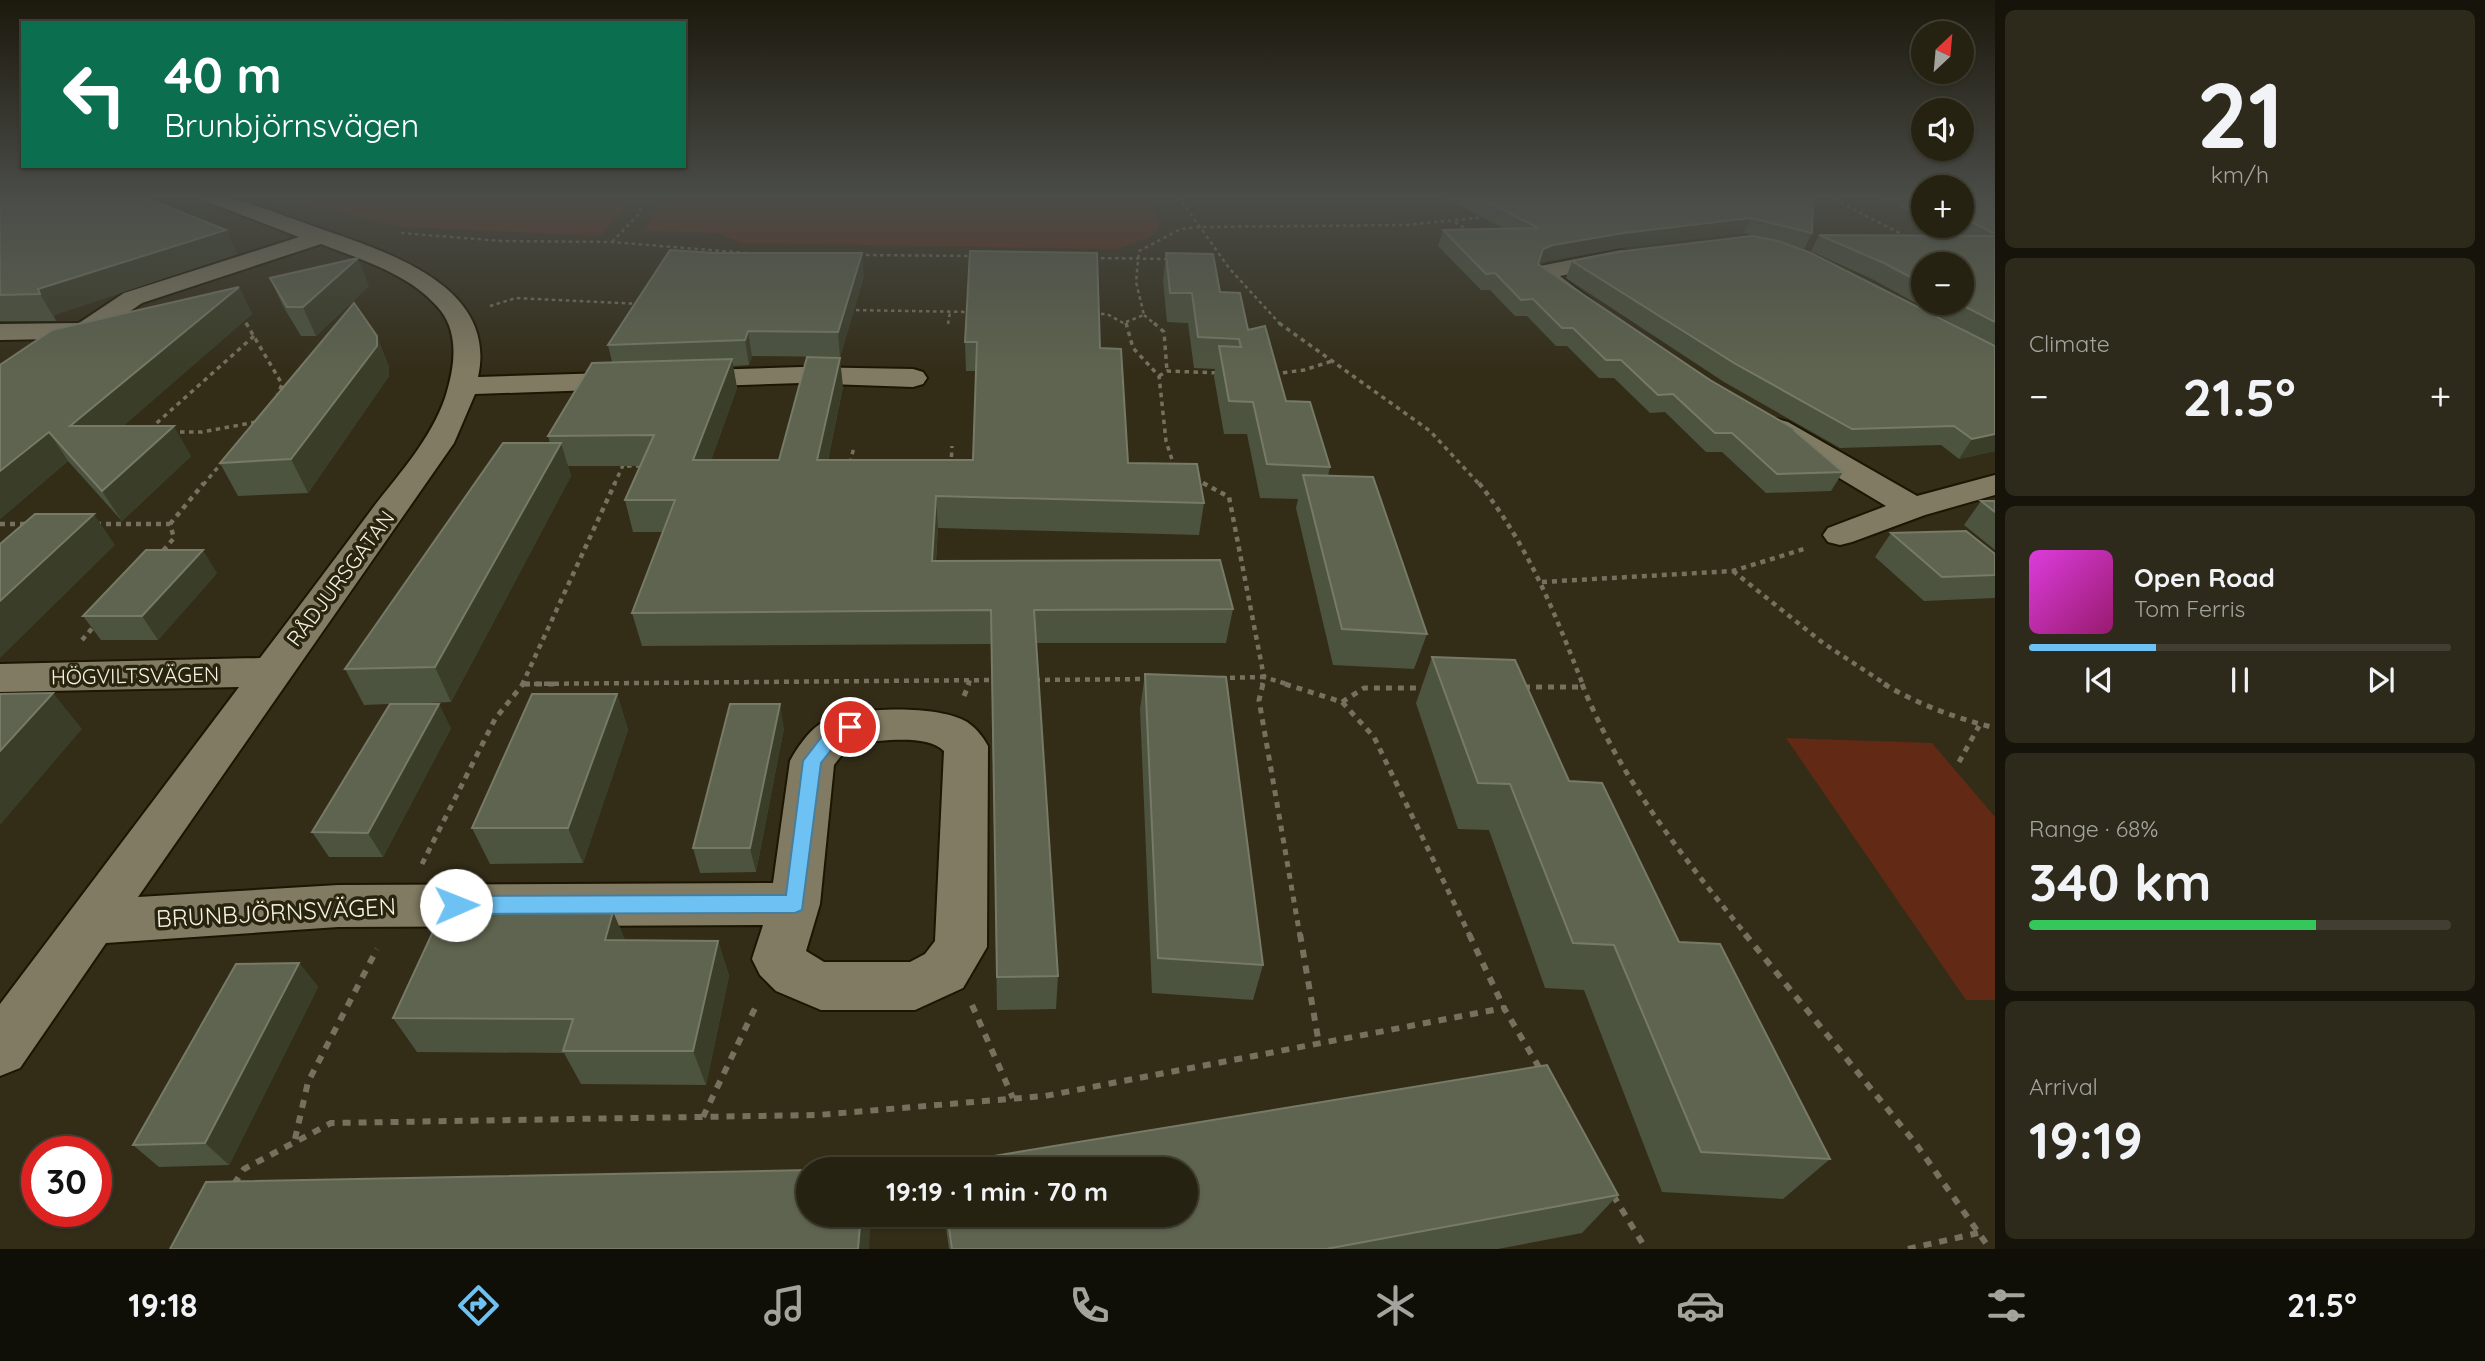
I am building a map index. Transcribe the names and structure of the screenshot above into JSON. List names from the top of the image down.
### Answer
{
  "streets": {
    "street": ["RÅDJURSGATAN", "HÖGVILTSVÄGEN", "BRUNBJÖRNSVÄGEN"]
  },
  "crossings": [
    ["RÅDJURSGATAN", "HÖGVILTSVÄGEN"],
    ["RÅDJURSGATAN", "BRUNBJÖRNSVÄGEN"]
  ],
  "north": "top right",
  "page": {
    "tile": [
      ["21", "km/h"],
      "Climate",
      ["Range · 68%", "340 km"],
      ["Arrival", "19:19"]
    ],
    "map_buttons": ["+", "−"],
    "turn": ["40 m", "Brunbjörnsvägen"],
    "heat": ["−", "21.5°", "+"],
    "song": ["Open Road", "Tom Ferris"],
    "limit": "30",
    "trip": "19:19 · 1 min · 70 m",
    "tabs": ["19:18", "21.5°"]
  }
}
